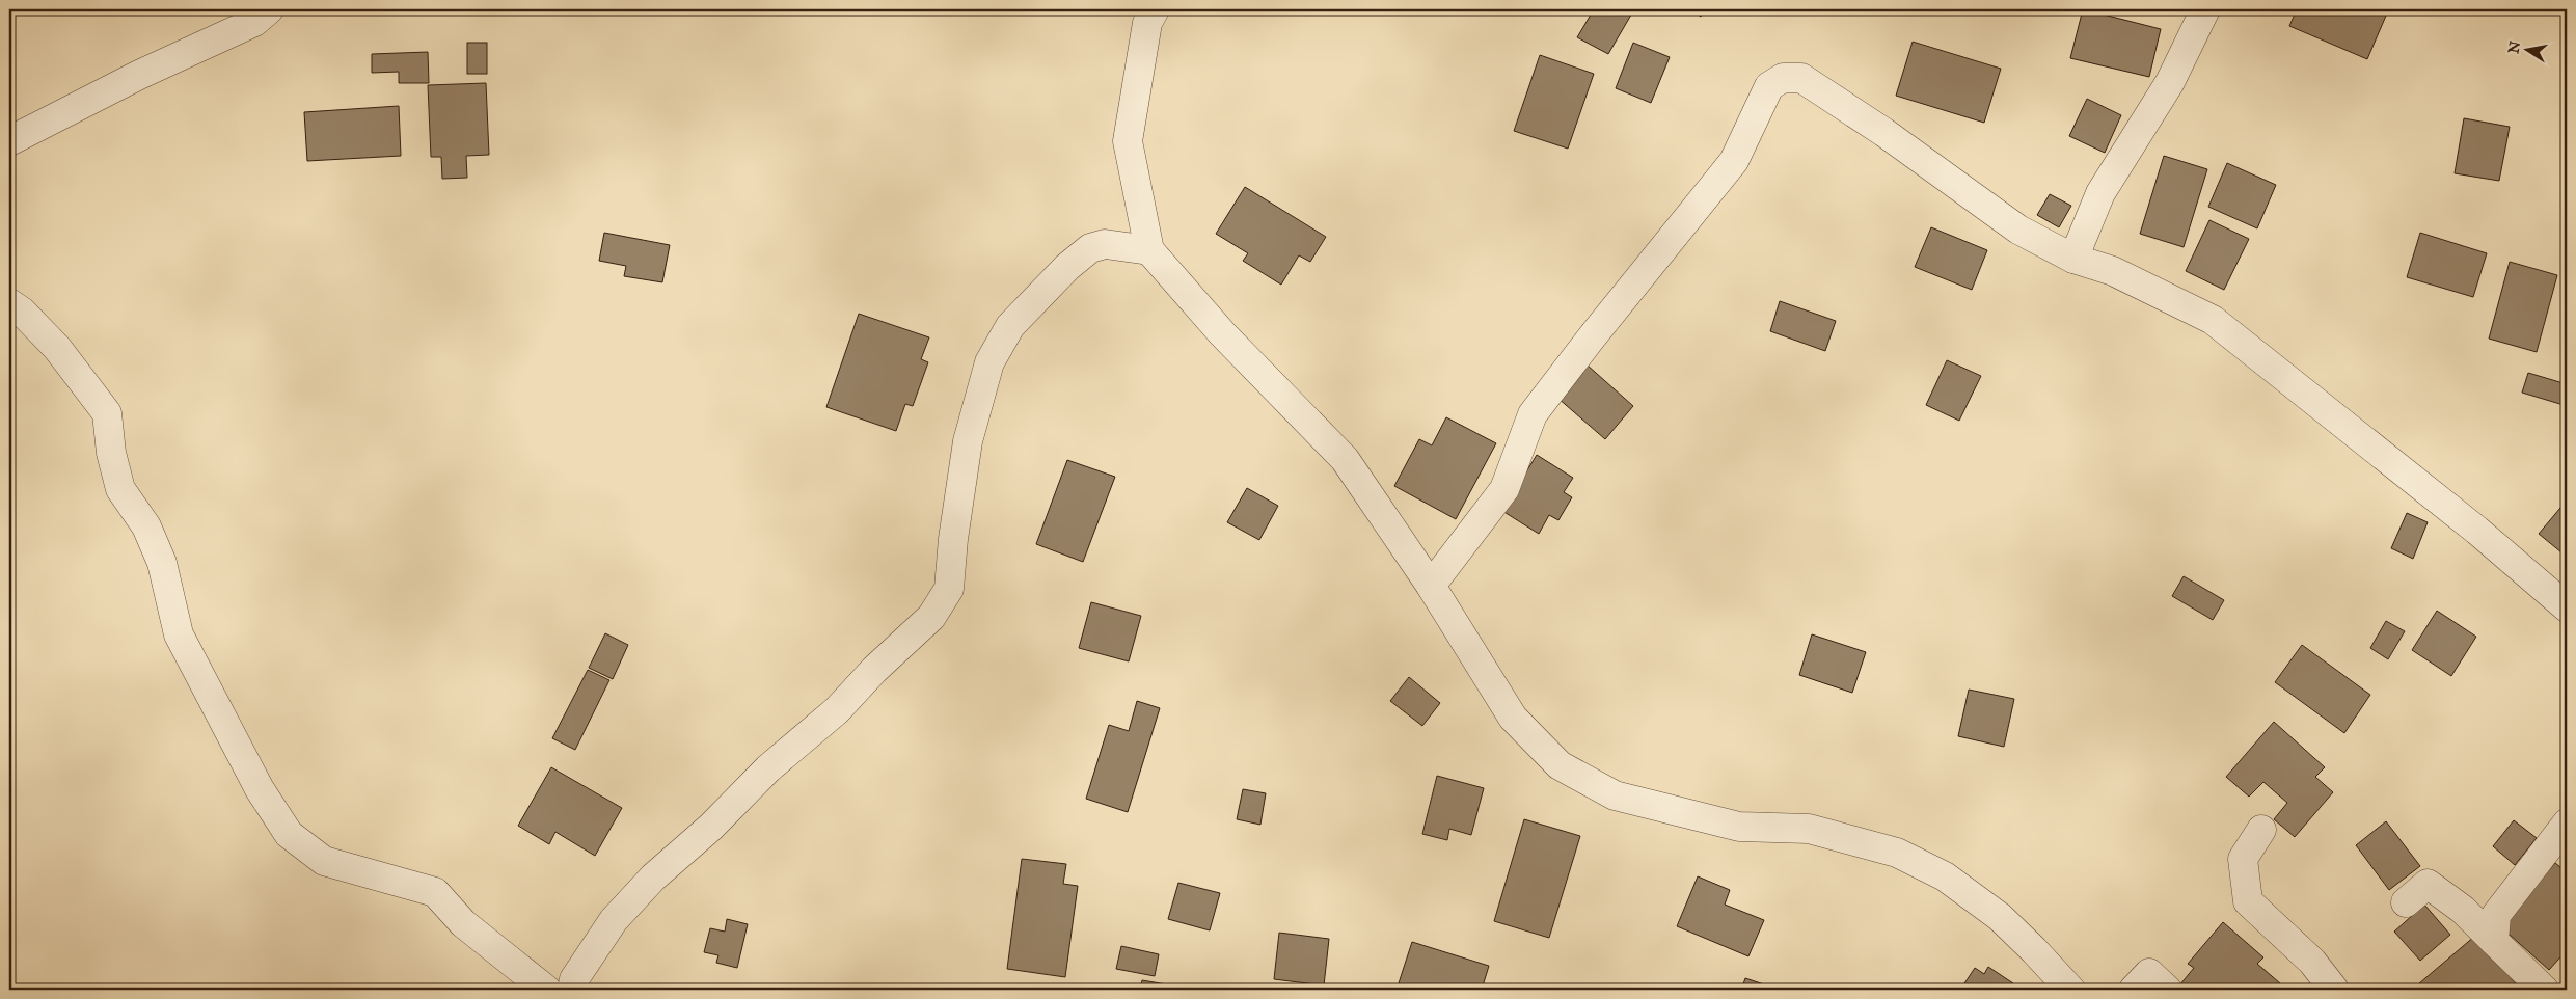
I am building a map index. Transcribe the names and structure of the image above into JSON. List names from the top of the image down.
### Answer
{
  "north": "left"
}
